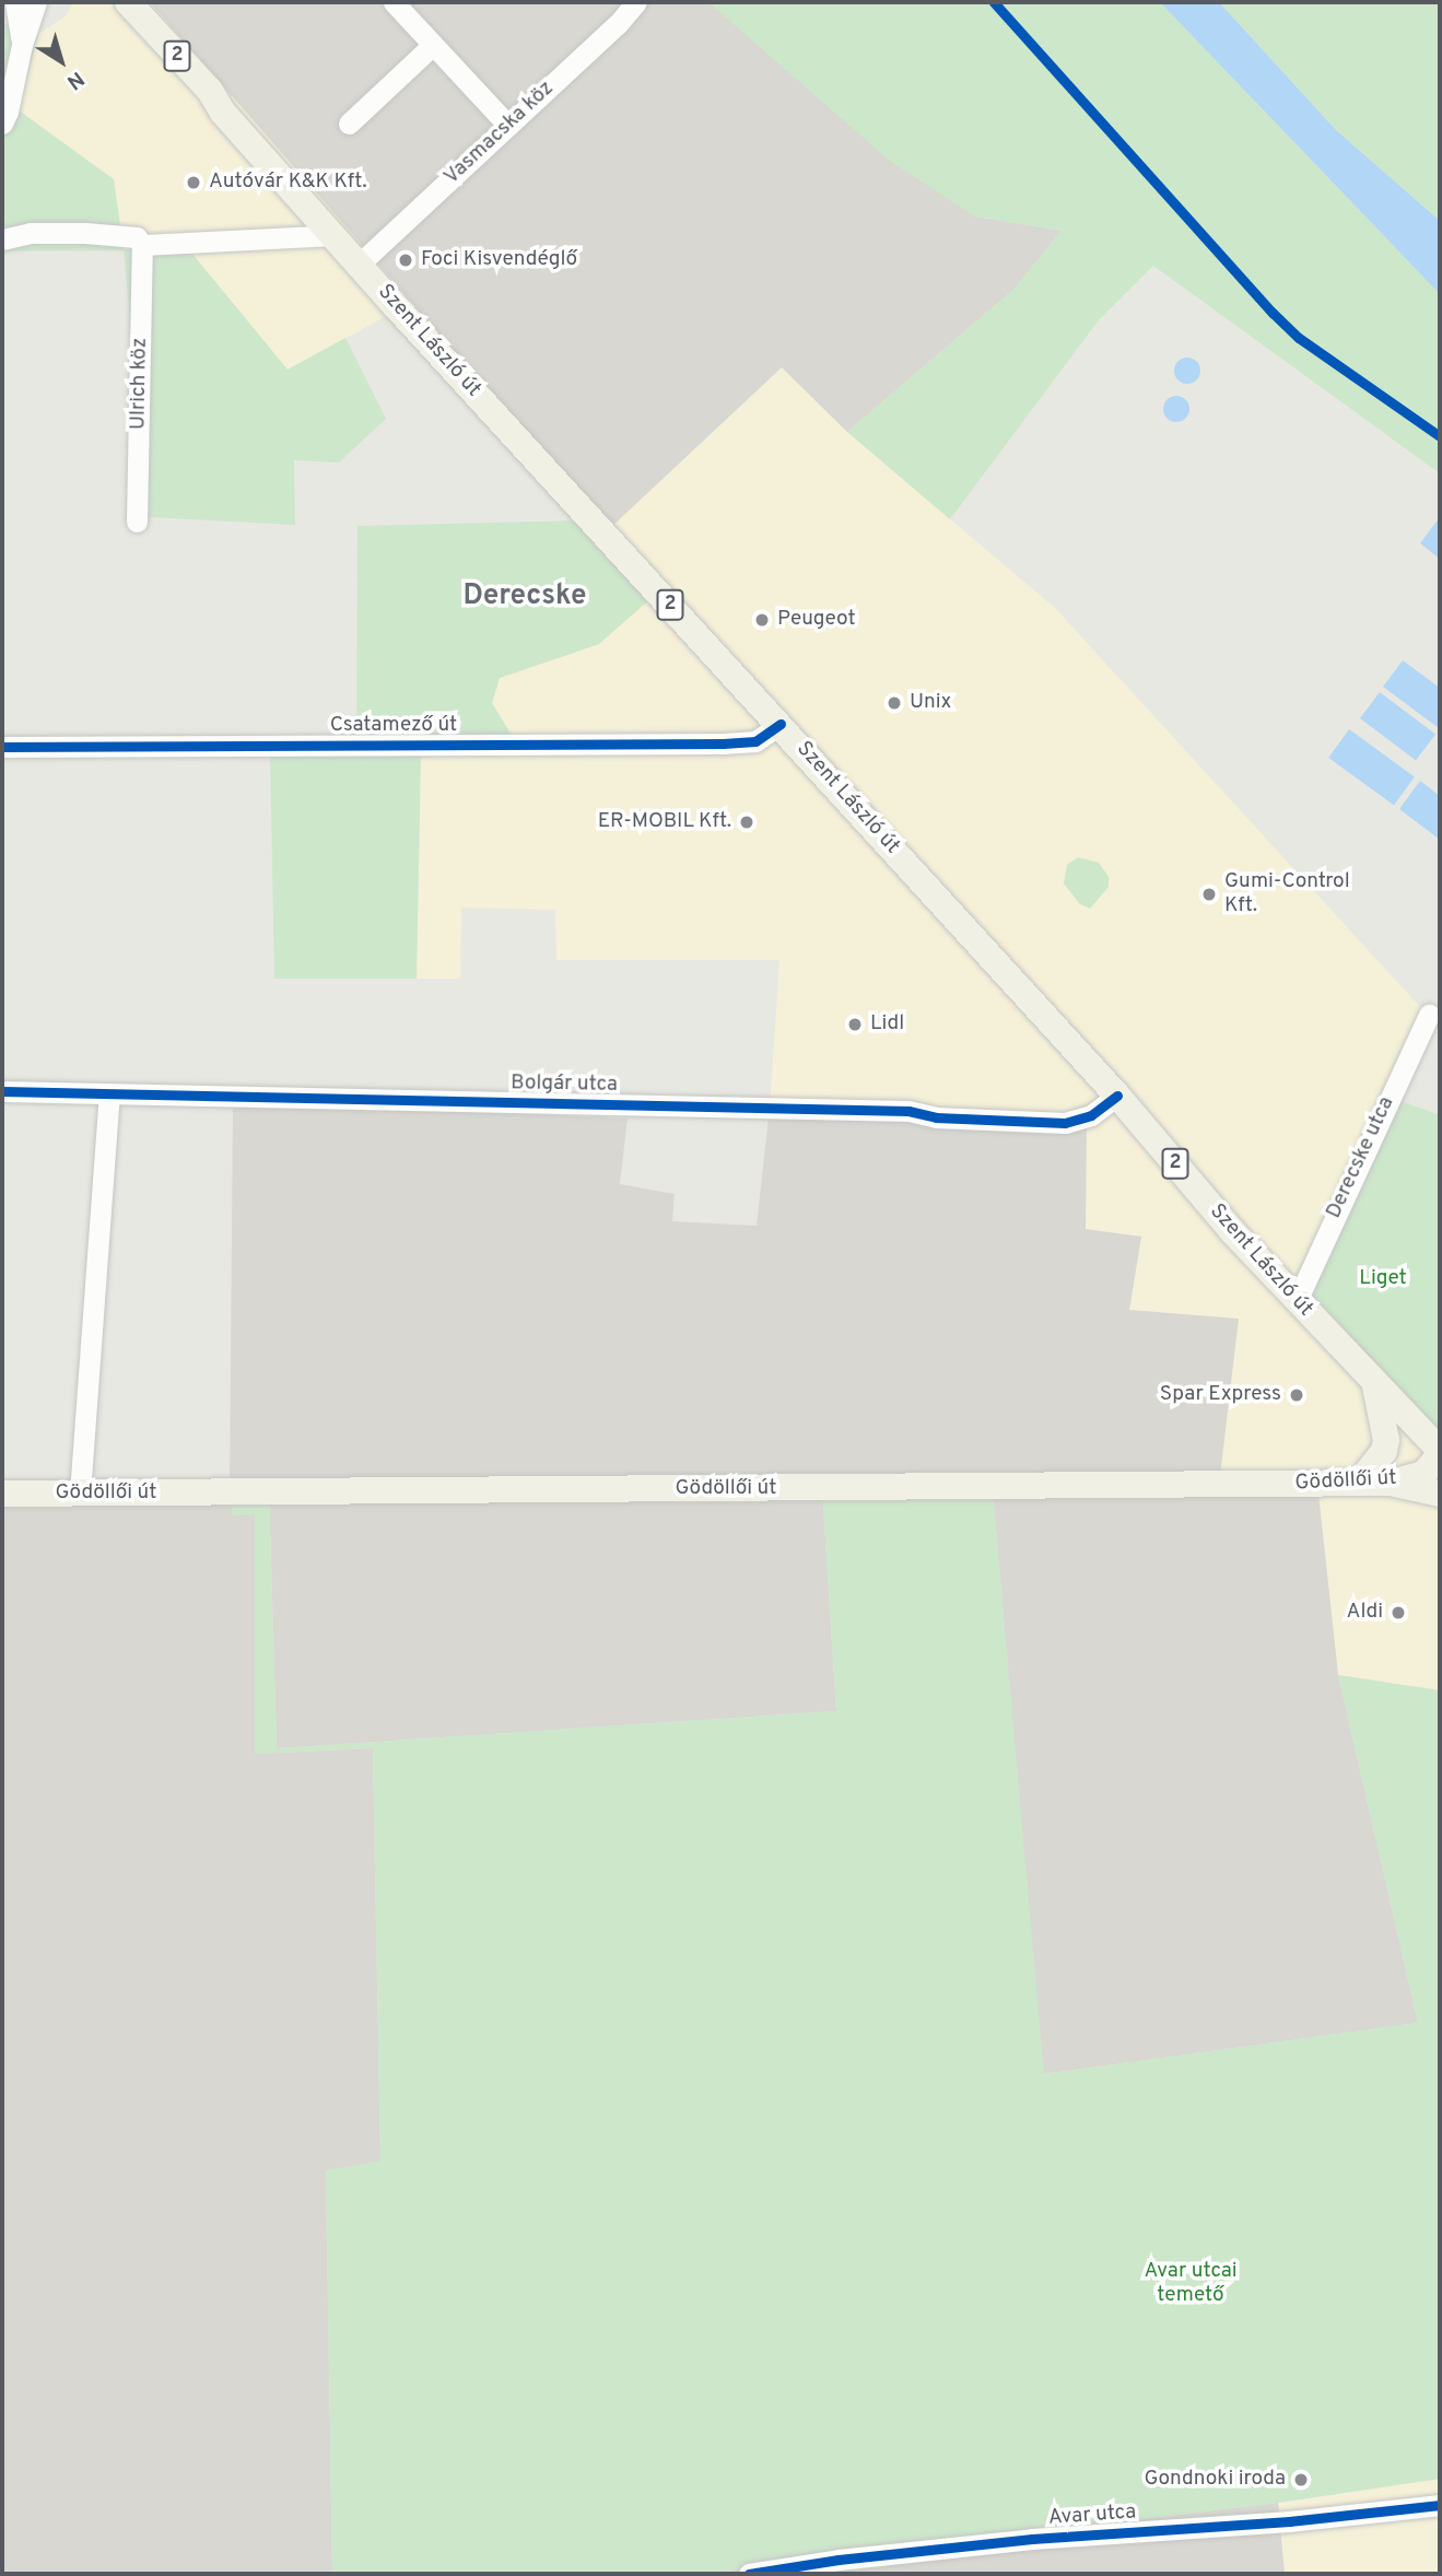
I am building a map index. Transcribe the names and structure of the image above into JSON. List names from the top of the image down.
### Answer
{
  "streets": {
    "main road": ["2", "Szent László út", "Gödöllői út"],
    "street": [
      "Vasmacska köz",
      "Ulrich köz",
      "Csatamező út",
      "Bolgár utca",
      "Derecske utca",
      "Avar utca"
    ]
  },
  "crossings": [
    ["2", "Szent László út"],
    ["Vasmacska köz", "Szent László út"],
    ["Szent László út", "Csatamező út"],
    ["Szent László út", "Bolgár utca"],
    ["Szent László út", "Derecske utca"],
    ["Szent László út", "Gödöllői út"]
  ],
  "districts": ["Derecske"],
  "parks": ["Liget", "Avar utcai temető"],
  "places": [
    "Autóvár K&K Kft.",
    "Foci Kisvendéglő",
    "Peugeot",
    "Unix",
    "ER-MOBIL Kft.",
    "Gumi-Control Kft.",
    "Lidl",
    "Spar Express",
    "Aldi",
    "Gondnoki iroda"
  ],
  "north": "bottom right"
}
